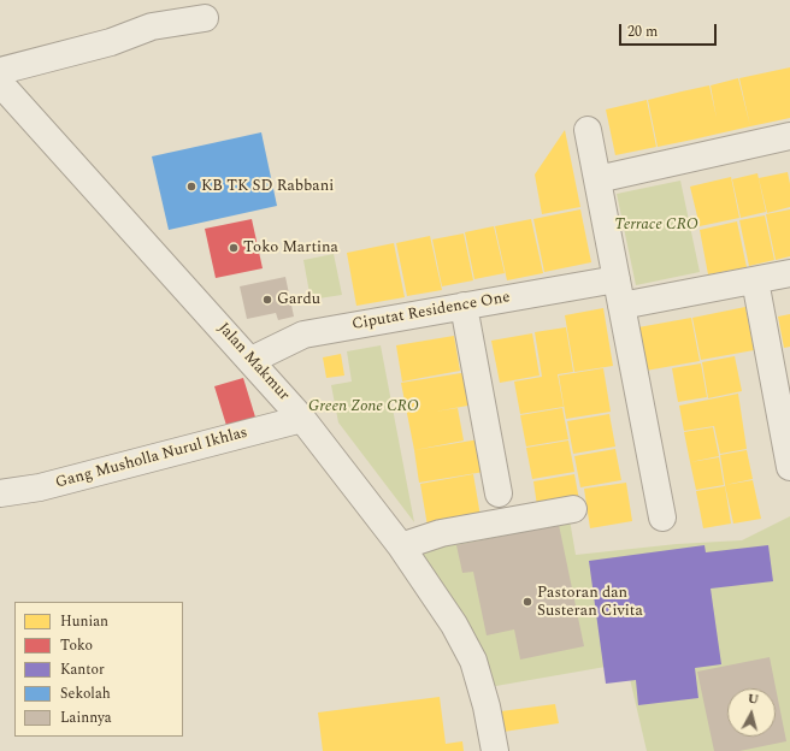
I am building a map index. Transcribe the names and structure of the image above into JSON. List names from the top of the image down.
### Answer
{
  "streets": {
    "street": ["Ciputat Residence One", "Jalan Makmur", "Gang Musholla Nurul Ikhlas"]
  },
  "crossings": [
    ["Ciputat Residence One", "Jalan Makmur"],
    ["Jalan Makmur", "Gang Musholla Nurul Ikhlas"]
  ],
  "parks": ["Terrace CRO", "Green Zone CRO"],
  "places": [
    "KB TK SD Rabbani",
    "Toko Martina",
    "Gardu",
    "Pastoran dan Susteran Civita"
  ],
  "legend": [
    "Hunian",
    "Toko",
    "Kantor",
    "Sekolah",
    "Lainnya"
  ],
  "scale_bar": "20 m",
  "north": "top"
}
